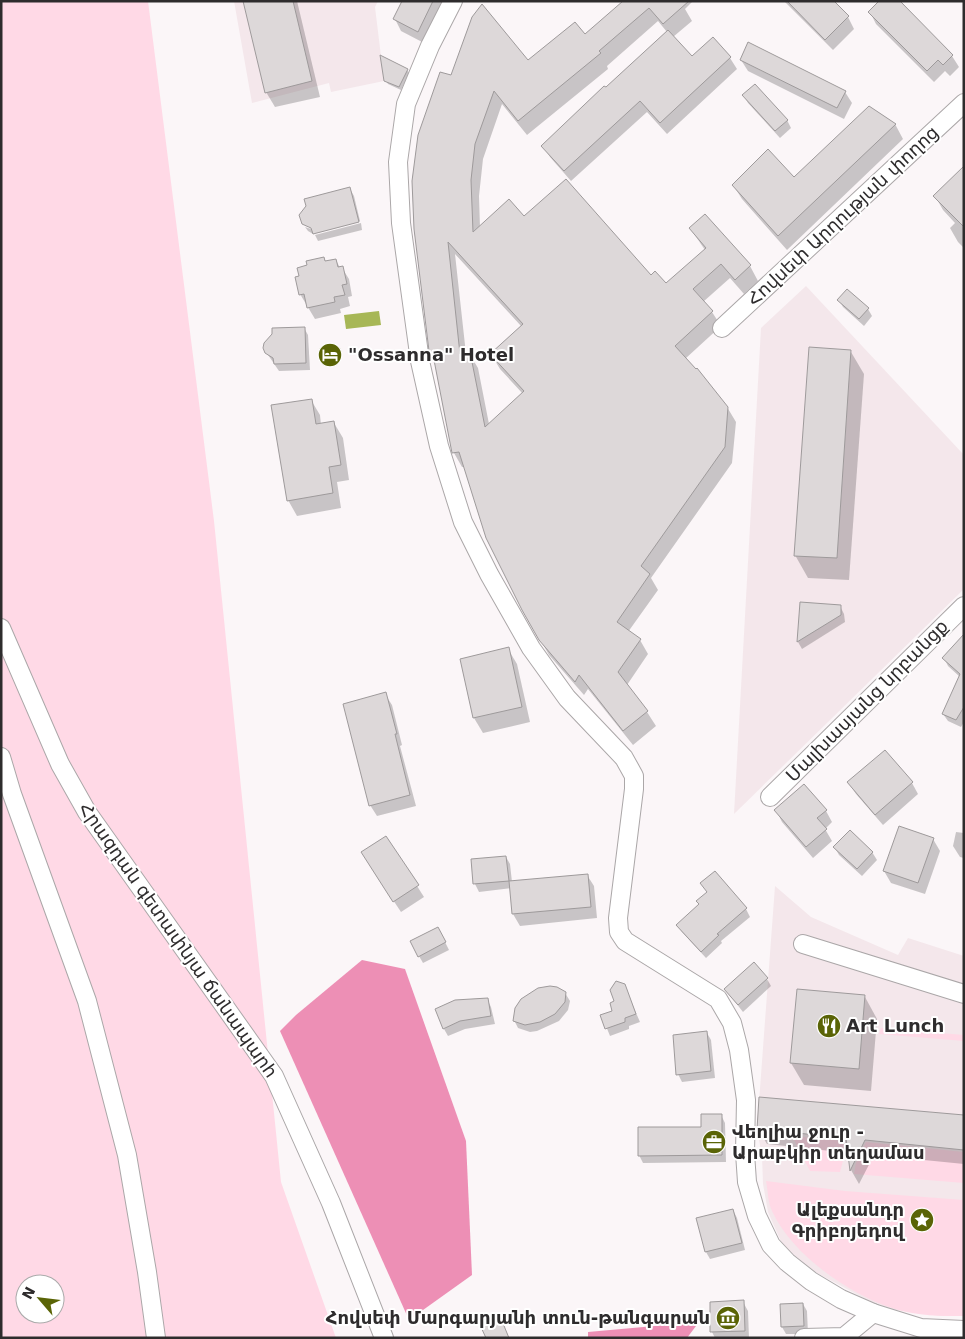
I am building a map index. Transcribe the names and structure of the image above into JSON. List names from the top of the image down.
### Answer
{
  "streets": {
    "street": ["Հովսեփ Արղության փողոց", "Մալխասյանց նրբանցք", "Հրազդան գետափնյա ճանապարհ"]
  },
  "places": {
    "hotel": ["\"Ossanna\" Hotel"],
    "restaurant": ["Art Lunch"],
    "office": ["Վեոլիա ջուր - Արաբկիր տեղամաս"],
    "place": ["Ալեքսանդր Գրիբոյեդով"],
    "museum": ["Հովսեփ Մարգարյանի տուն-թանգարան"]
  },
  "north": "top left"
}
